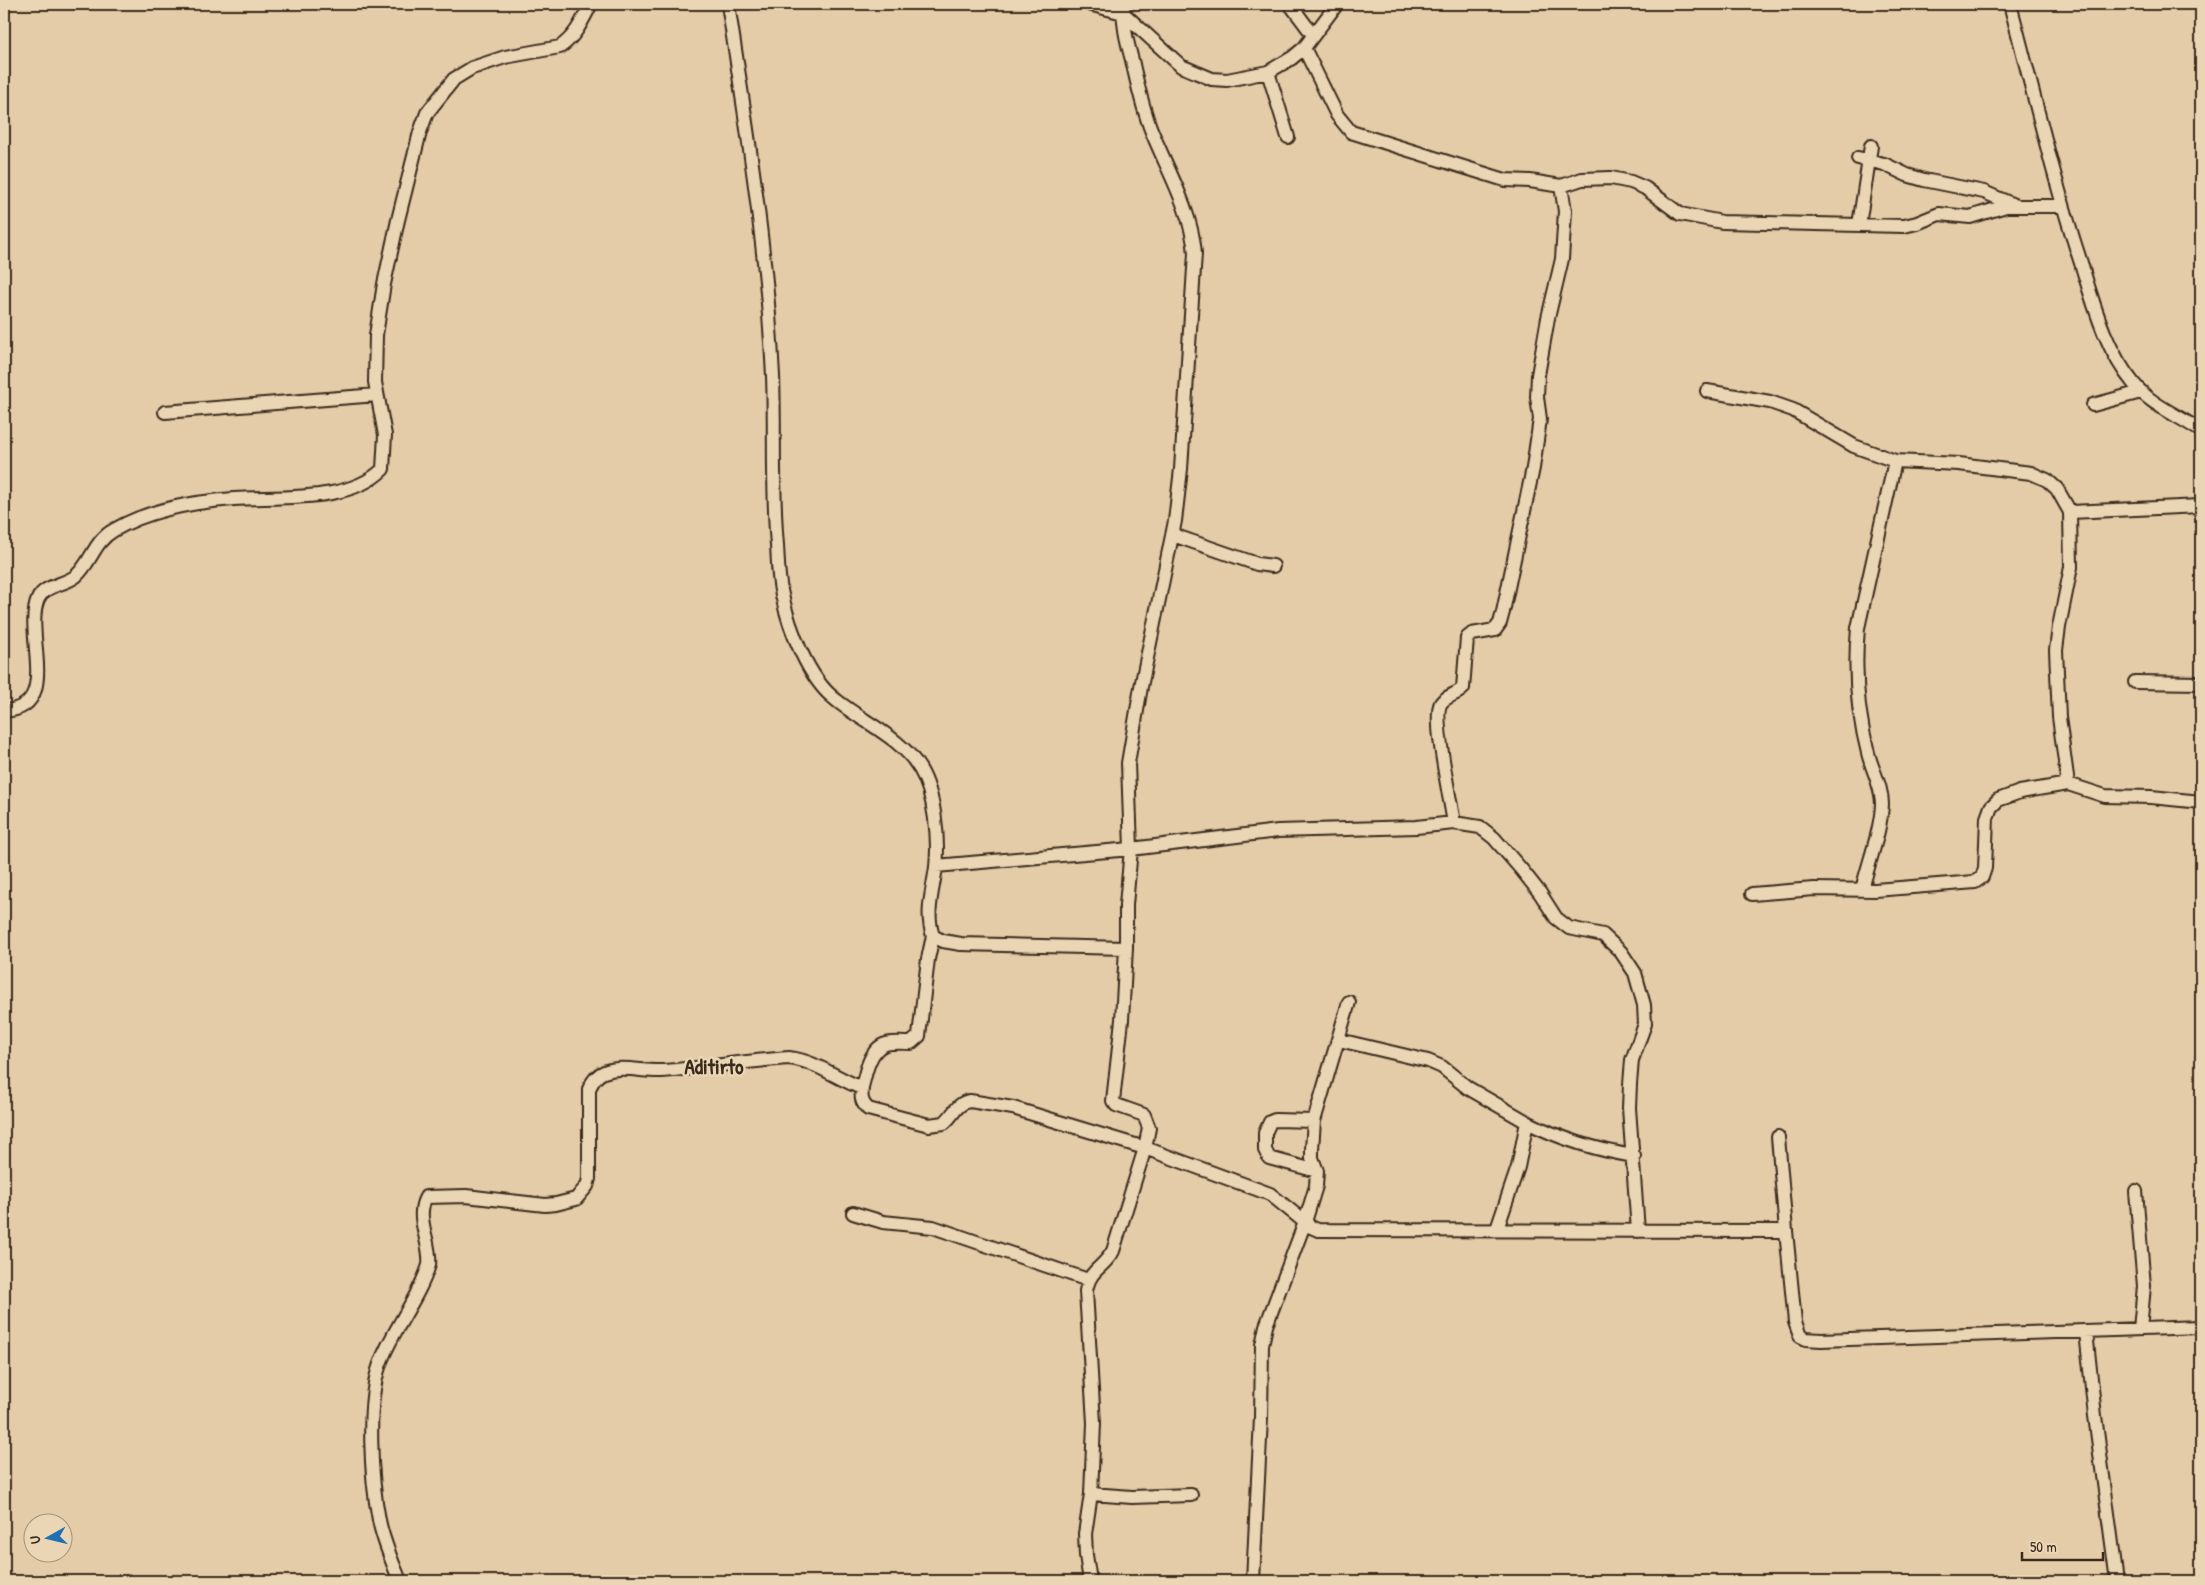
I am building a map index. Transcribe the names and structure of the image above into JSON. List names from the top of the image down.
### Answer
{
  "districts": ["Aditirto"],
  "scale_bar": "50 m",
  "north": "left"
}
